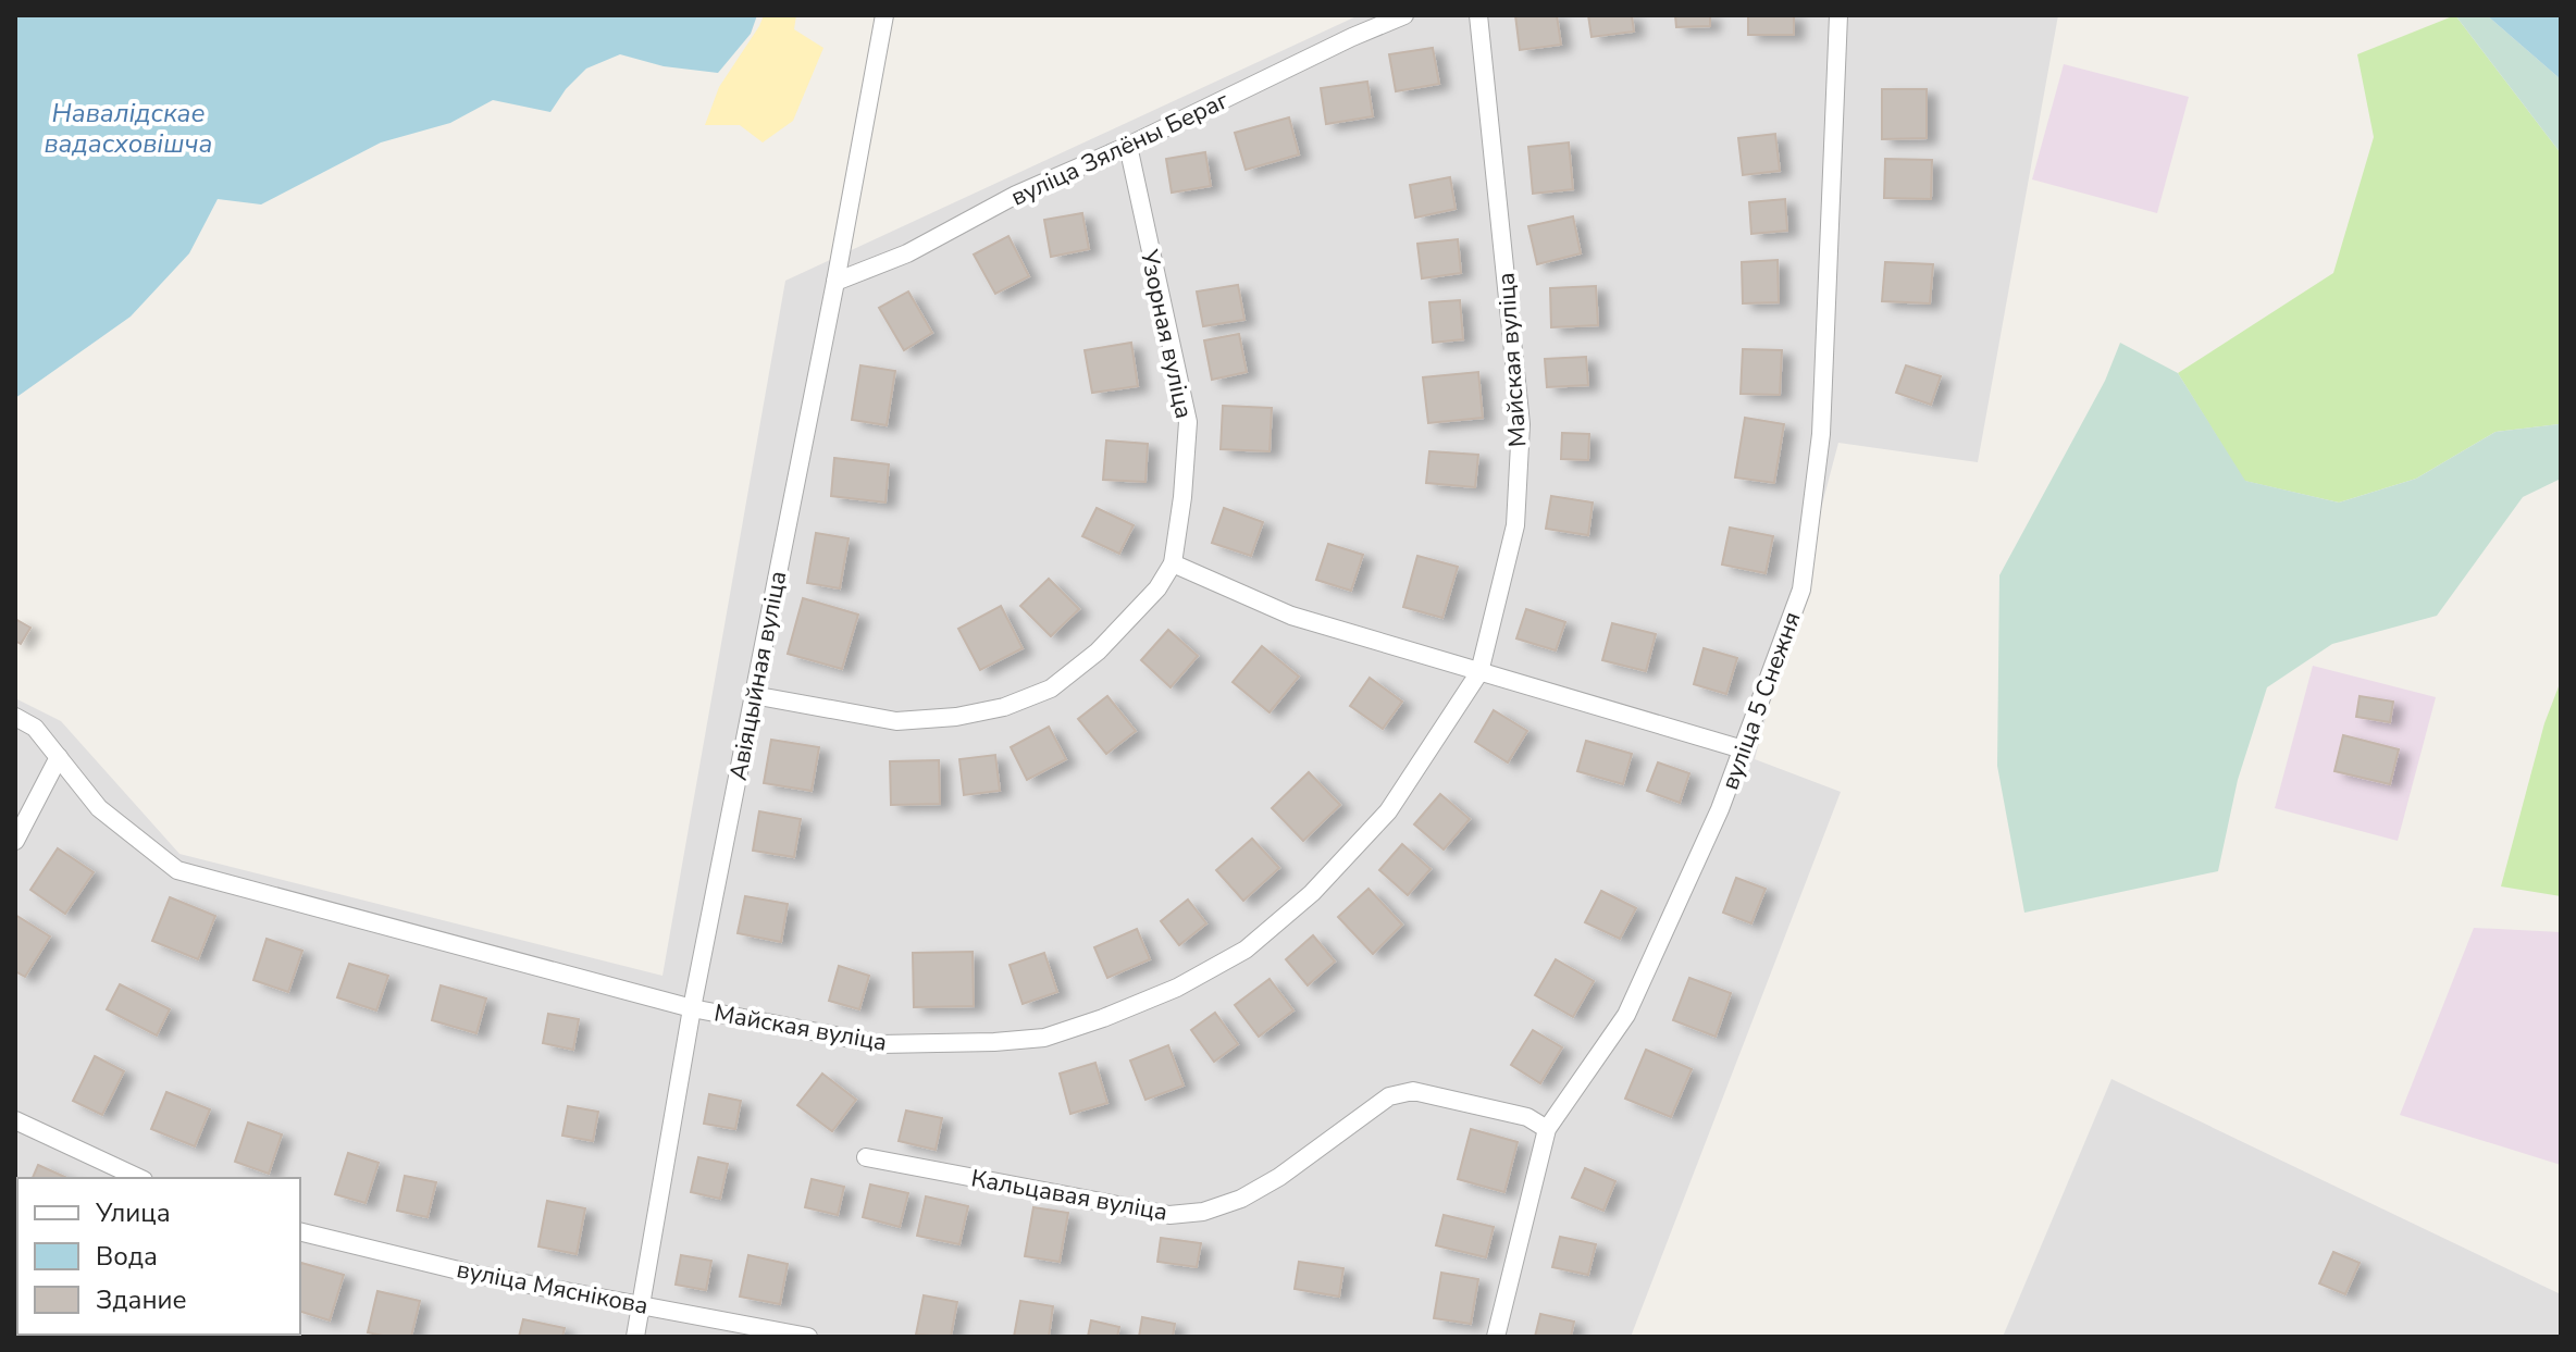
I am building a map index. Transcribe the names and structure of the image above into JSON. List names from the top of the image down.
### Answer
{
  "streets": {
    "street": [
      "вуліца Зялёны Бераг",
      "Узорная вуліца",
      "Майская вуліца",
      "Авіяцыйная вуліца",
      "вуліца 5 Снежня",
      "Кальцавая вуліца",
      "вуліца Мяснікова"
    ]
  },
  "crossings": [
    ["вуліца Зялёны Бераг", "Узорная вуліца"],
    ["вуліца Зялёны Бераг", "Авіяцыйная вуліца"],
    ["Узорная вуліца", "Авіяцыйная вуліца"],
    ["Майская вуліца", "Авіяцыйная вуліца"],
    ["Авіяцыйная вуліца", "вуліца Мяснікова"],
    ["вуліца 5 Снежня", "Кальцавая вуліца"]
  ],
  "water": ["Навалідскае вадасховішча"],
  "legend": ["Улица", "Вода", "Здание"]
}
